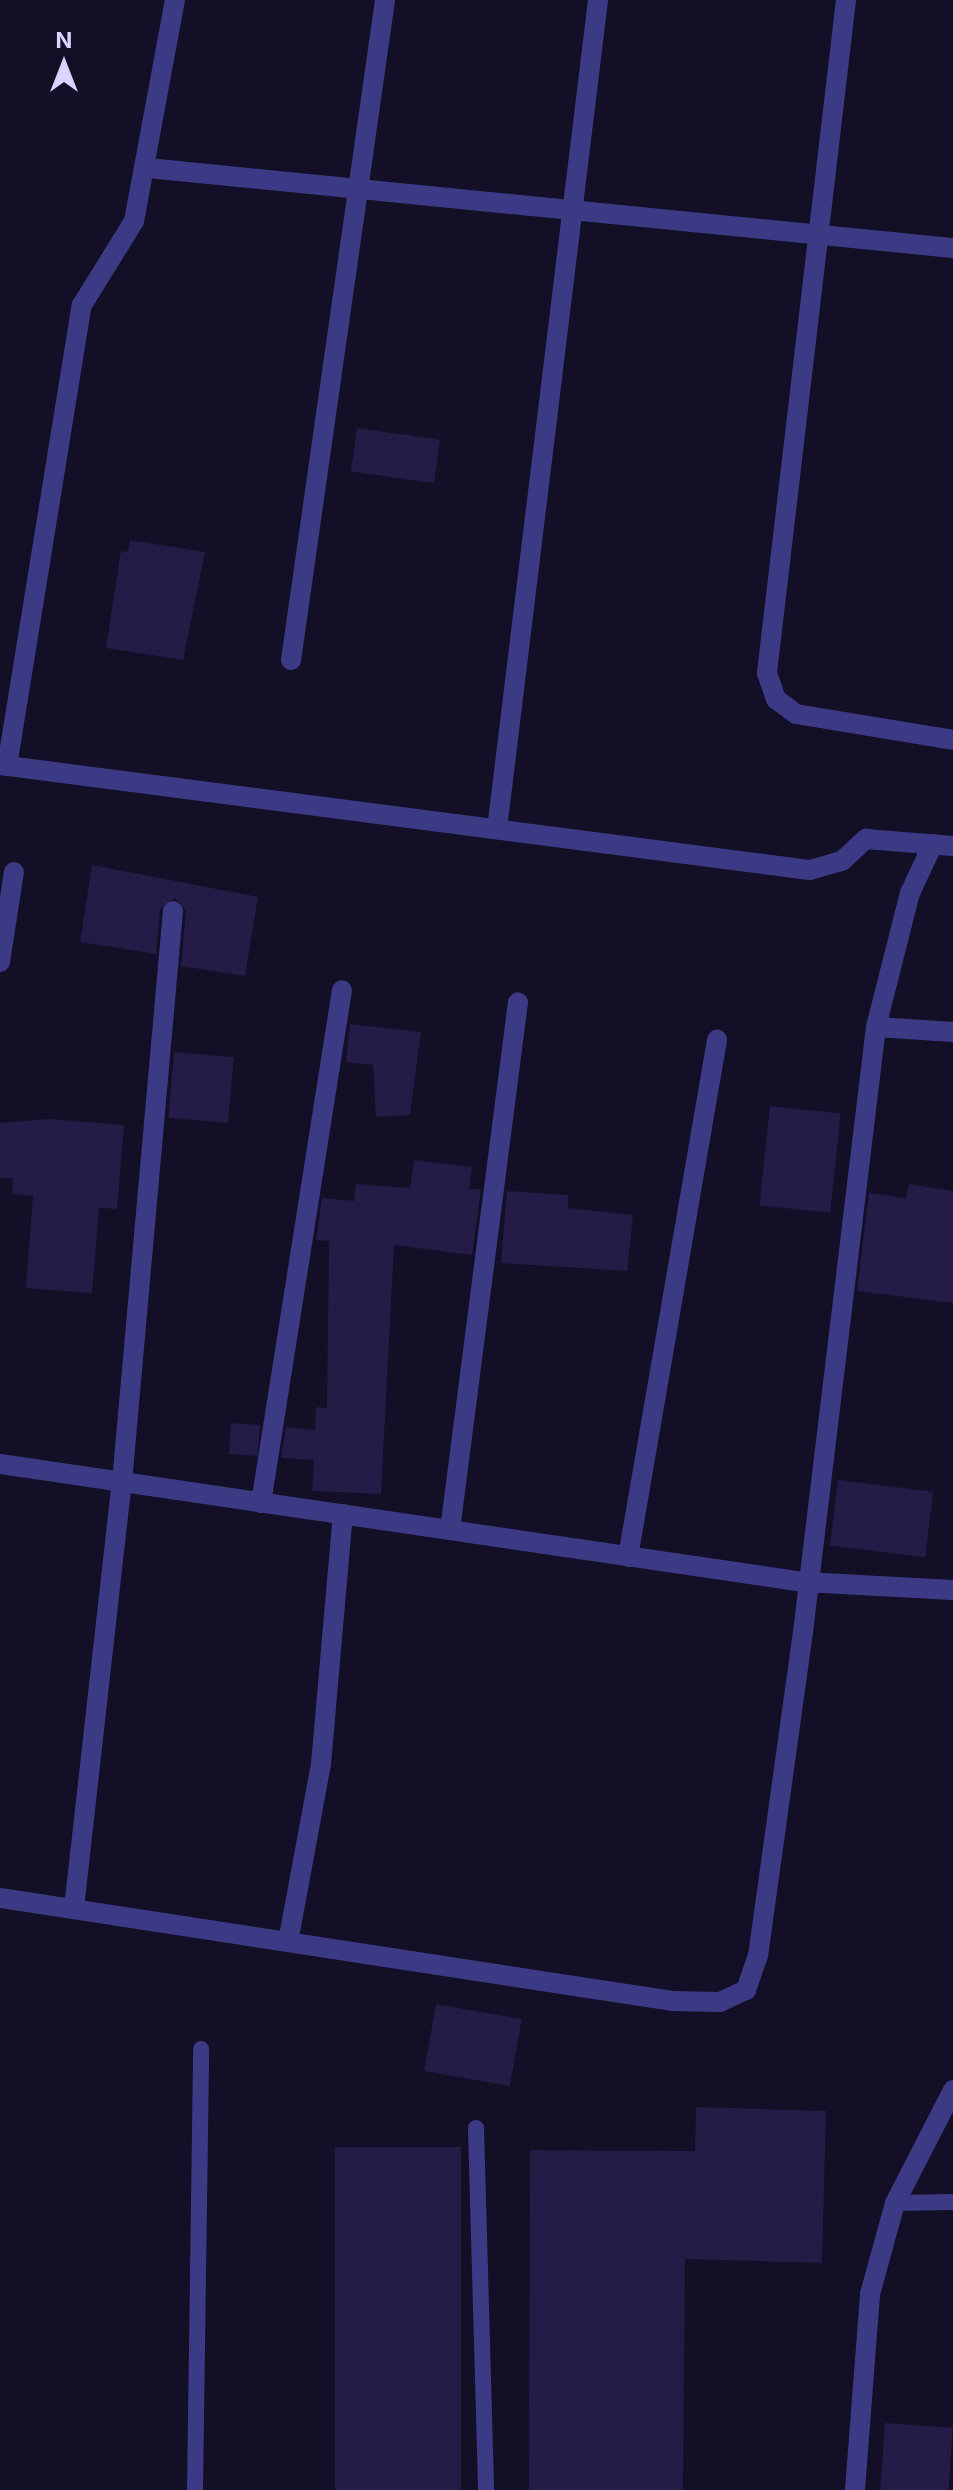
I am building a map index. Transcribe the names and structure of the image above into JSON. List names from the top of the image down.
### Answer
{
  "north": "top"
}
